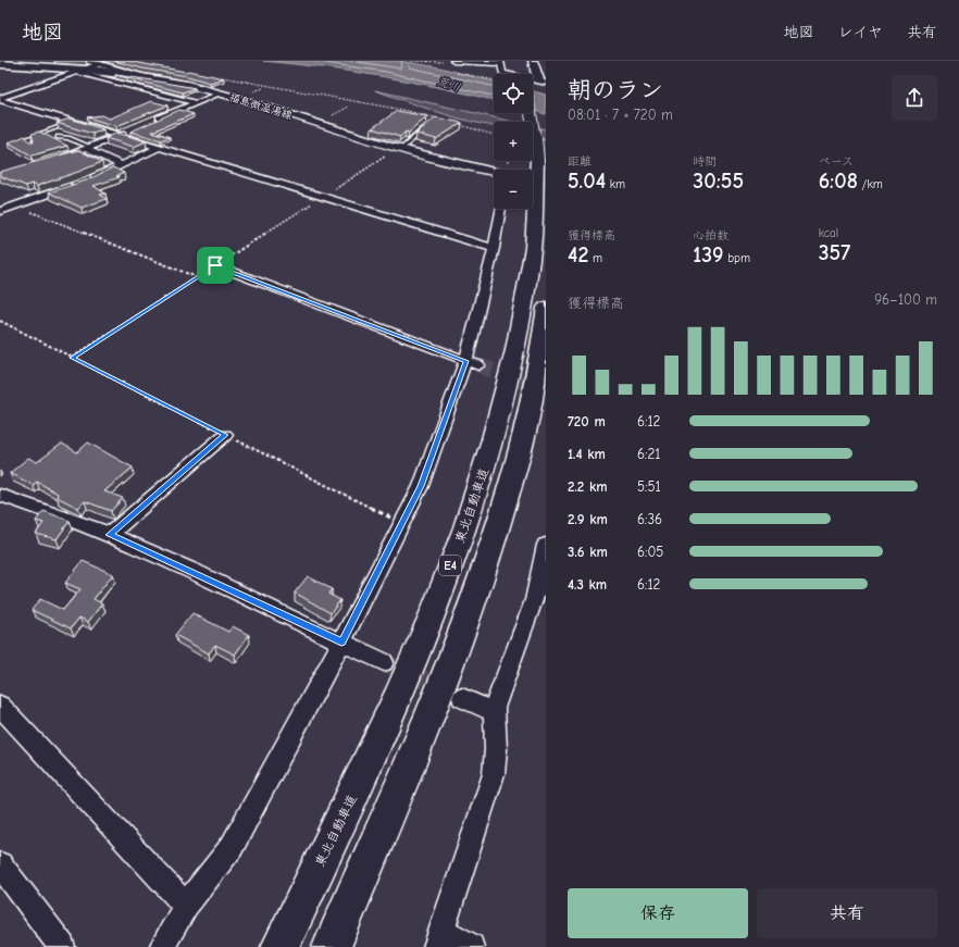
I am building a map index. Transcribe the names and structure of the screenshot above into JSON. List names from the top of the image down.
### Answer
{
  "streets": {
    "highway": ["東北自動車道", "E4"],
    "main road": ["福島微温湯線"]
  },
  "water": ["荒川"],
  "page": {
    "header": "地図",
    "nav": ["地図", "レイヤ", "共有"],
    "heading": ["朝のラン", "08:01 · 7 × 720 m"],
    "map_buttons": ["+", "−"],
    "stats": [
      ["距離", "5.04 km"],
      ["時間", "30:55"],
      ["ペース", "6:08 /km"],
      ["獲得標高", "42 m"],
      ["心拍数", "139 bpm"],
      ["kcal", "357"]
    ],
    "chart": ["獲得標高", "96–100 m"],
    "list": [
      {
        "name": "720 m",
        "note": "6:12"
      },
      {
        "name": "1.4 km",
        "note": "6:21"
      },
      {
        "name": "2.2 km",
        "note": "5:51"
      },
      {
        "name": "2.9 km",
        "note": "6:36"
      },
      {
        "name": "3.6 km",
        "note": "6:05"
      },
      {
        "name": "4.3 km",
        "note": "6:12"
      }
    ],
    "buttons": ["保存", "共有"]
  }
}
